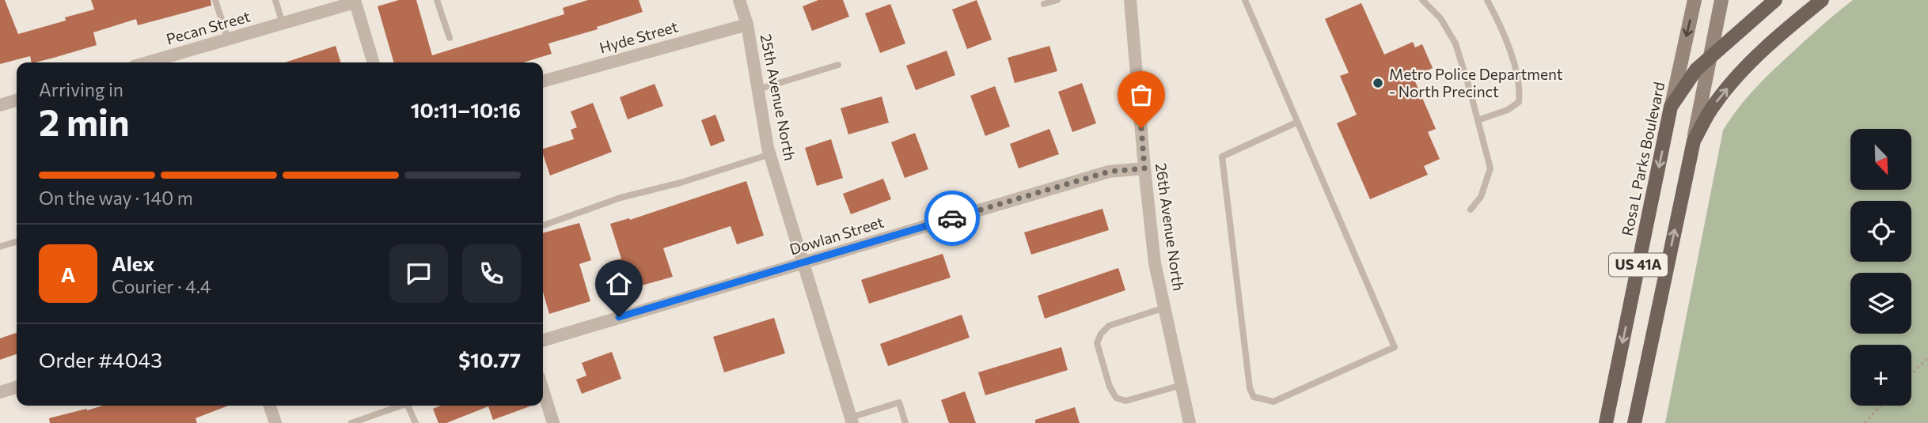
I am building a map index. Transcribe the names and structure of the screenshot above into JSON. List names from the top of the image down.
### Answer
{
  "streets": {
    "main road": ["Rosa L Parks Boulevard", "US 41A"],
    "street": [
      "Pecan Street",
      "Hyde Street",
      "25th Avenue North",
      "26th Avenue North",
      "Dowlan Street"
    ]
  },
  "crossings": [
    ["Hyde Street", "25th Avenue North"],
    ["25th Avenue North", "Dowlan Street"],
    ["Rosa L Parks Boulevard", "US 41A"],
    ["26th Avenue North", "Dowlan Street"]
  ],
  "places": ["Metro Police Department - North Precinct"],
  "north": "bottom right",
  "page": {
    "heading": ["2 min", "Arriving in", "10:11–10:16"],
    "panel": [
      "Alex",
      "Courier · 4.4",
      "Order #4043",
      "$10.77"
    ],
    "map_buttons": "+",
    "bar": "On the way · 140 m",
    "round": "A"
  }
}
